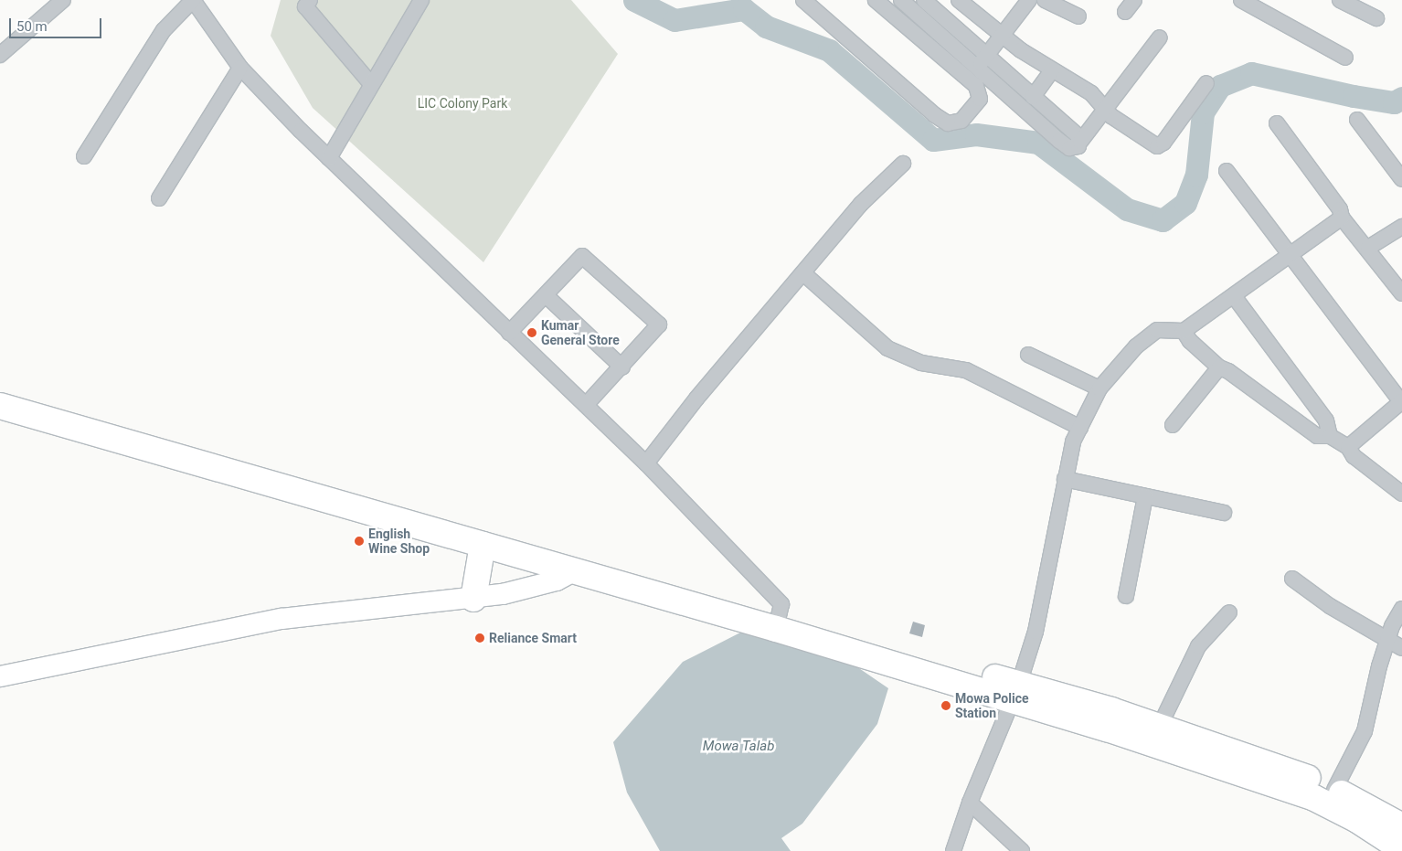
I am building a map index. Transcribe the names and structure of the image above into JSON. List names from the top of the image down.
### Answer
{
  "water": ["Mowa Talab"],
  "parks": ["LIC Colony Park"],
  "places": [
    "Kumar General Store",
    "English Wine Shop",
    "Reliance Smart",
    "Mowa Police Station"
  ],
  "scale_bar": "50 m"
}
